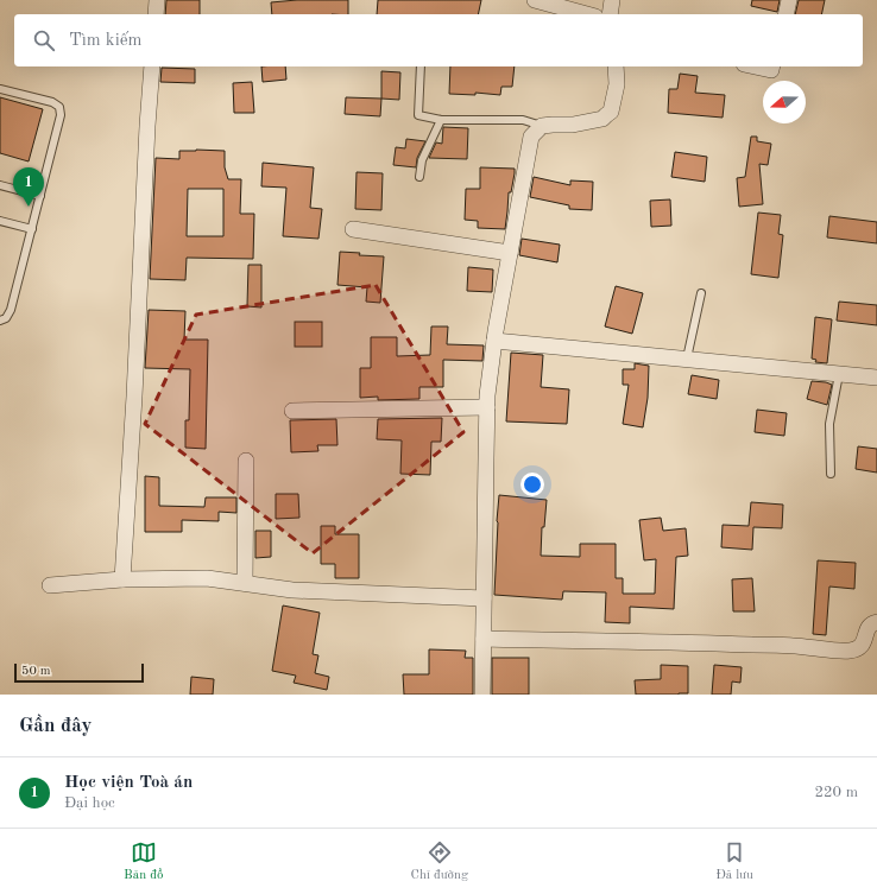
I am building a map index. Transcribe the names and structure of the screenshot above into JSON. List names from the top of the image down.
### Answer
{
  "scale_bar": "50 m",
  "north": "left",
  "page": {
    "search": "Tìm kiếm",
    "pins": "1",
    "scale": "50 m",
    "heading": "Gần đây",
    "list": [
      {
        "mark": "1",
        "name": "Học viện Toà án",
        "note": "Đại học",
        "value": "220 m"
      }
    ],
    "nav": ["Bản đồ", "Chỉ đường", "Đã lưu"]
  }
}
